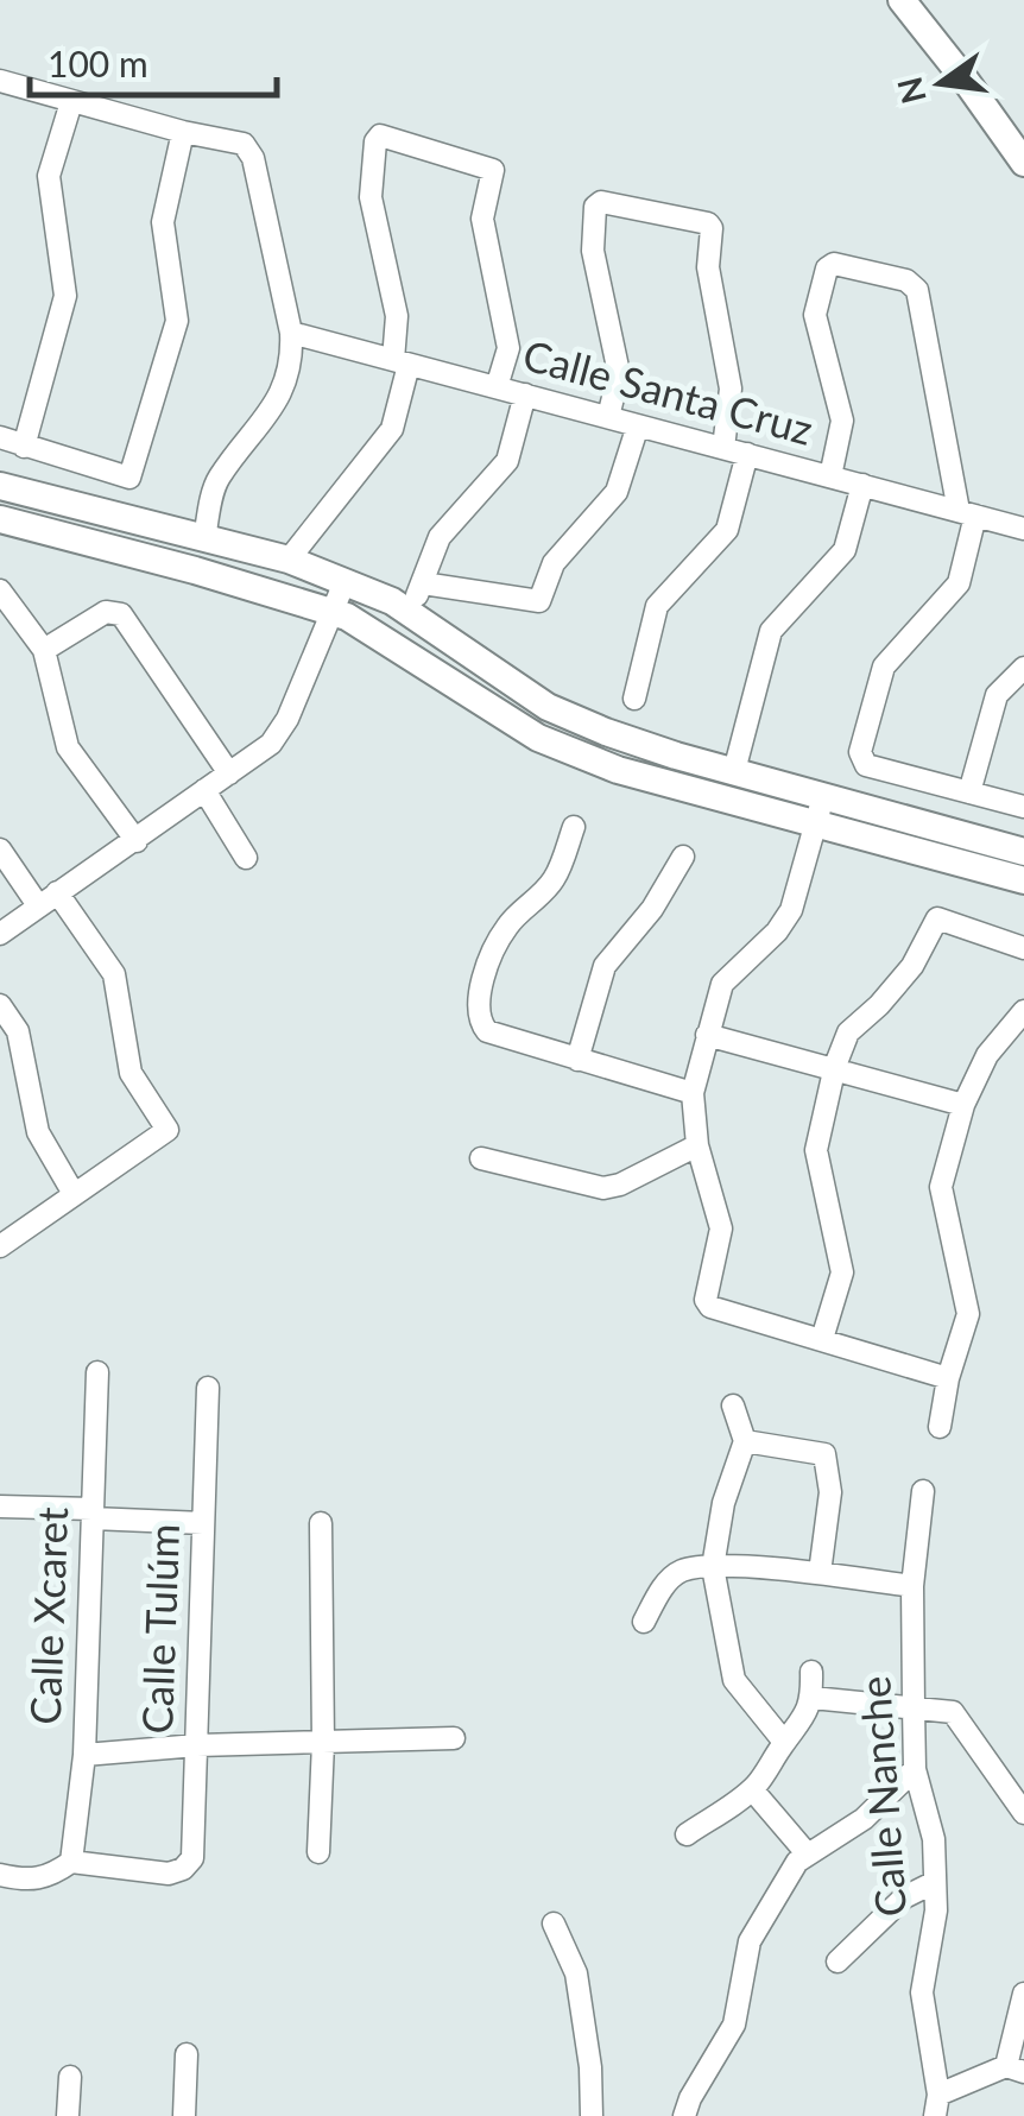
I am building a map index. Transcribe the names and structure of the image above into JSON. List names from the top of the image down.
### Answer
{
  "streets": {
    "street": [
      "Calle Santa Cruz",
      "Calle Xcaret",
      "Calle Tulúm",
      "Calle Nanche"
    ]
  },
  "crossings": [
    ["Calle Xcaret", "Calle Tulúm"]
  ],
  "scale_bar": "100 m",
  "north": "left"
}
